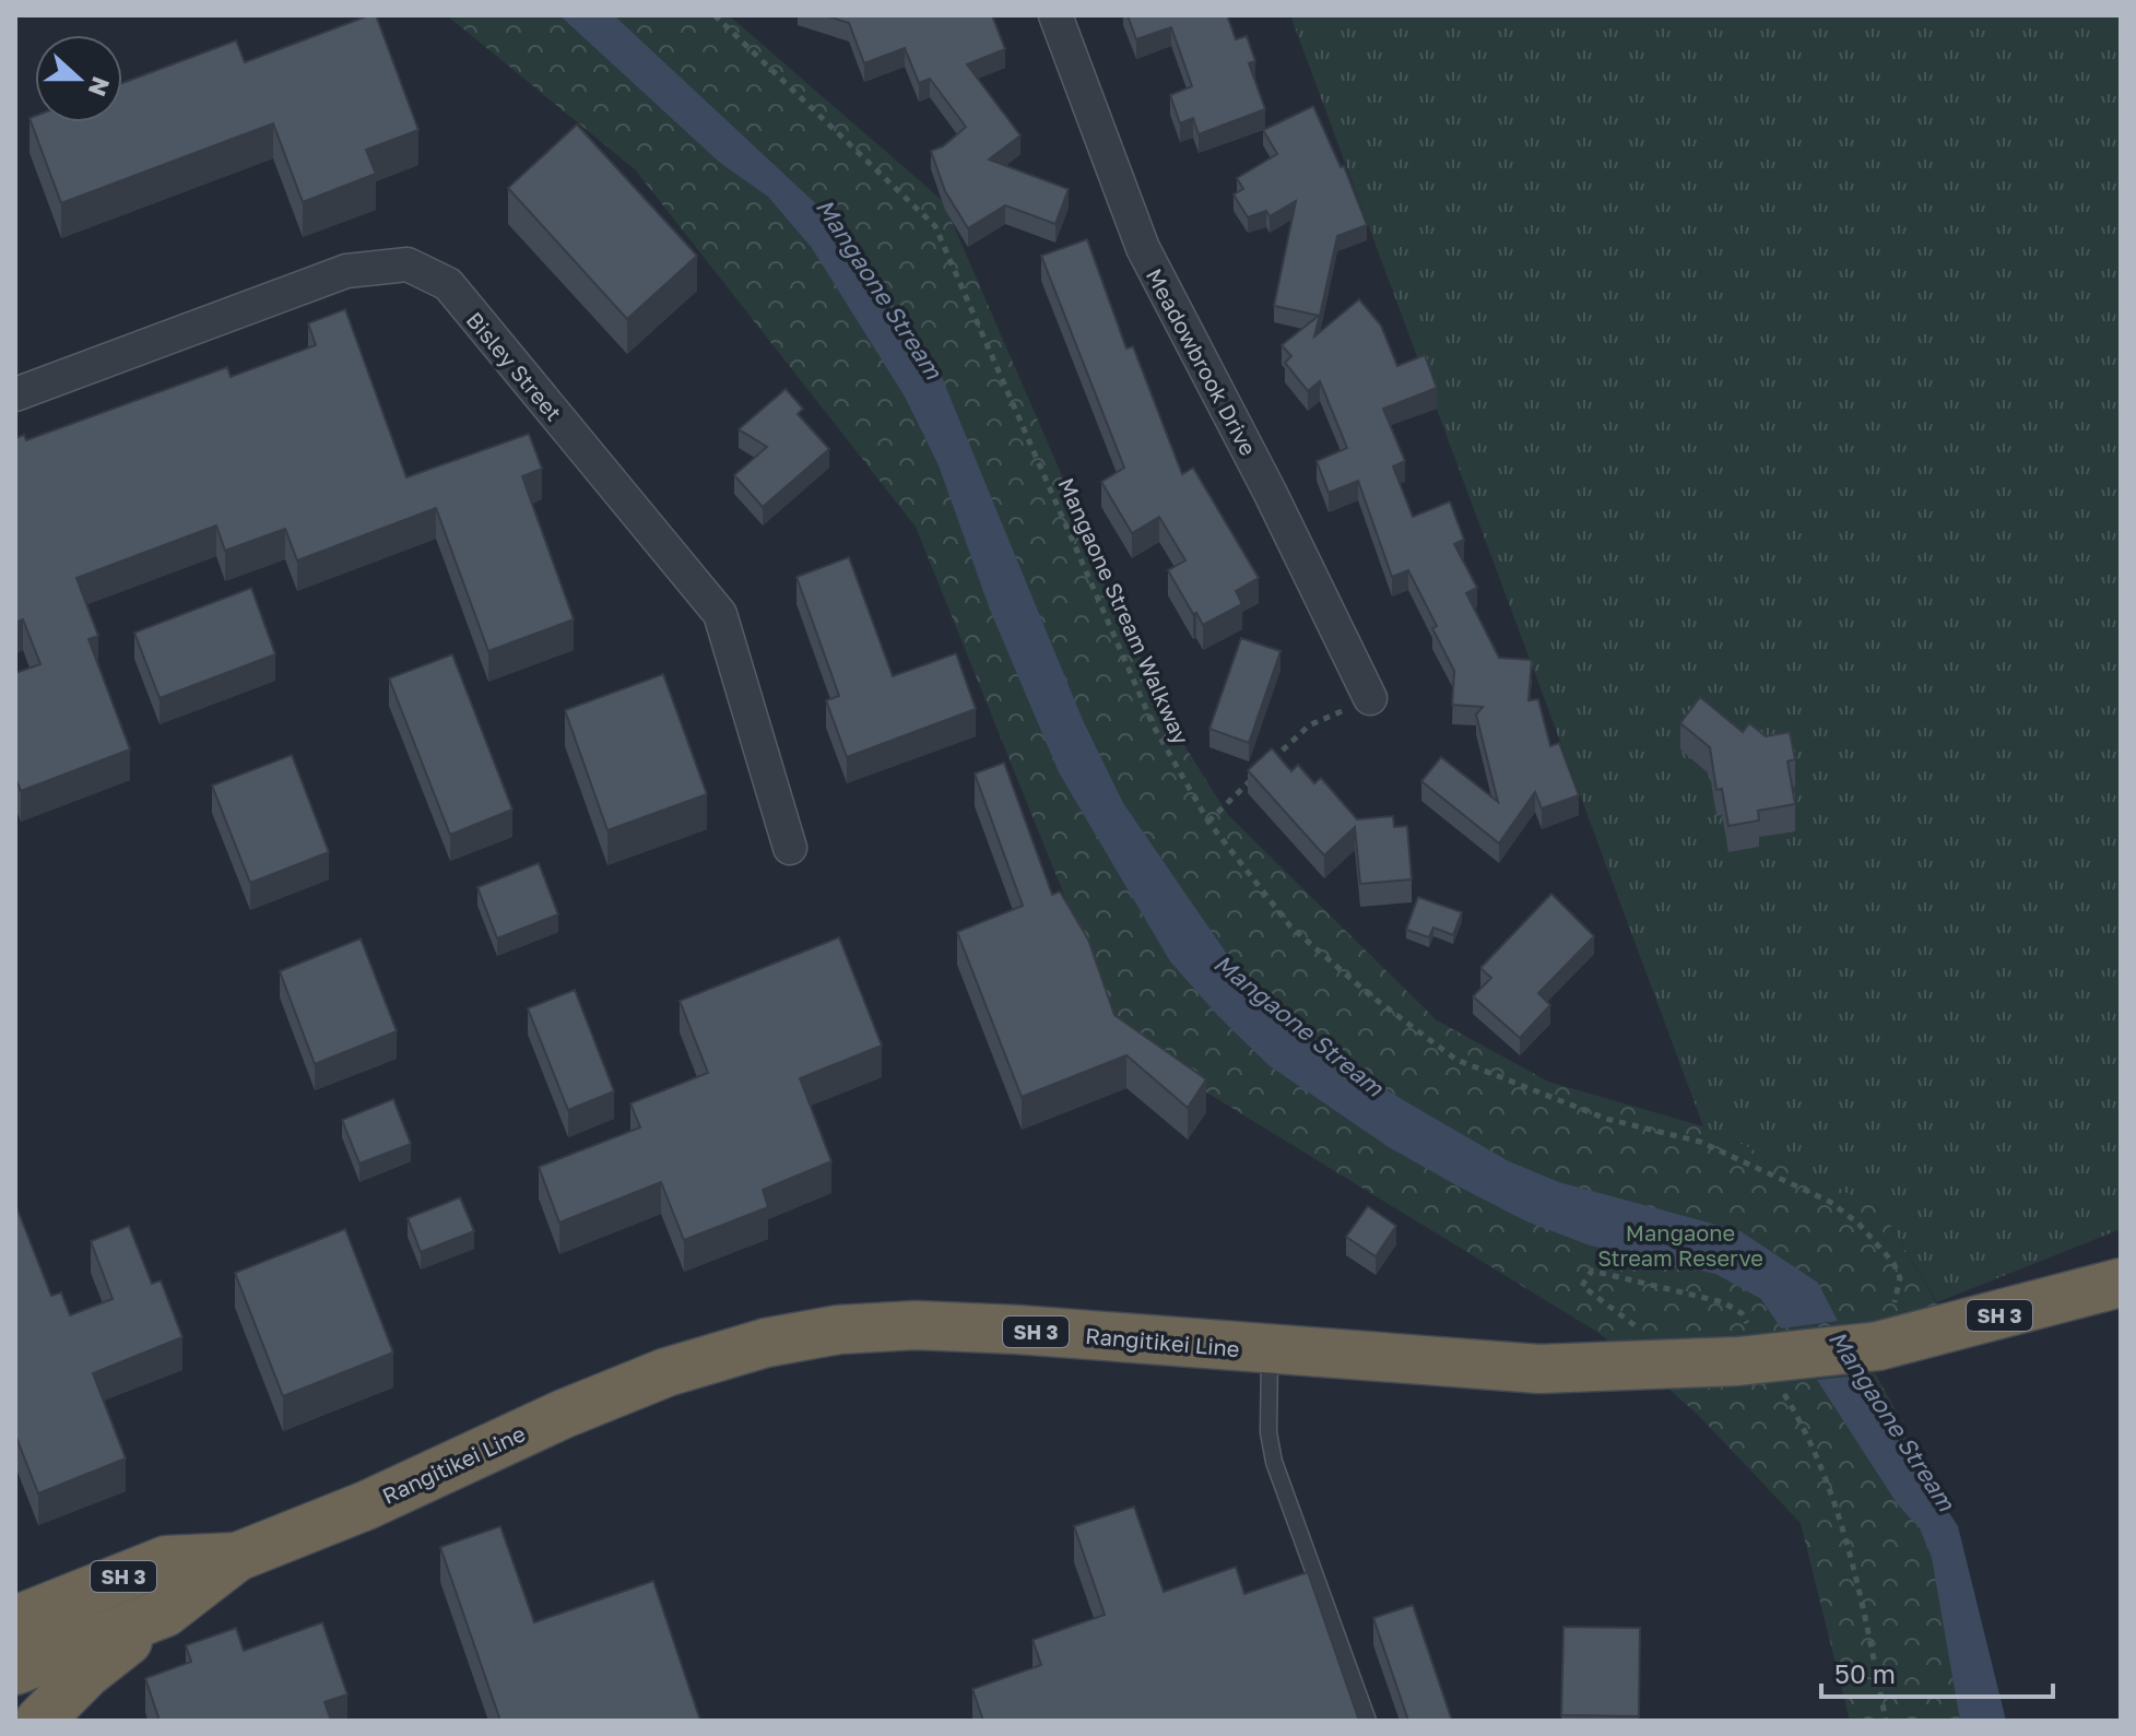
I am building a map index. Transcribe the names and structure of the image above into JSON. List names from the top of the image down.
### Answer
{
  "streets": {
    "highway": ["SH 3", "Rangitikei Line"],
    "street": ["Meadowbrook Drive", "Bisley Street"],
    "path": ["Mangaone Stream Walkway"]
  },
  "water": ["Mangaone Stream"],
  "parks": ["Mangaone Stream Reserve"],
  "scale_bar": "50 m",
  "north": "right"
}
